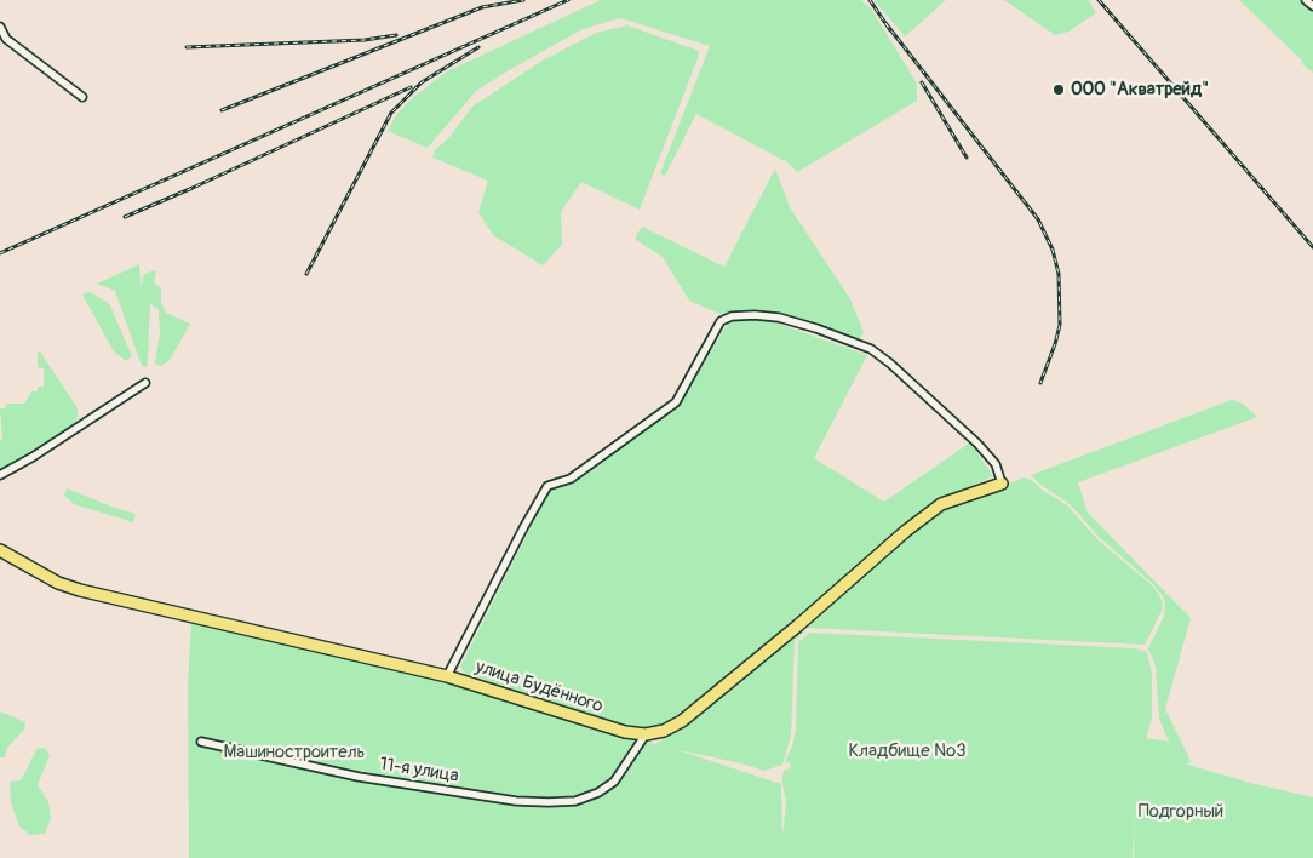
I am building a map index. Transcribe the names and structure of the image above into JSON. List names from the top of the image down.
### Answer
{
  "streets": {
    "main road": ["улица Будённого"],
    "street": ["11-я улица"]
  },
  "crossings": [
    ["улица Будённого", "11-я улица"]
  ],
  "parks": ["Кладбище №3", "Машиностроитель", "Подгорный"],
  "places": ["ООО \"Акватрейд\""]
}
